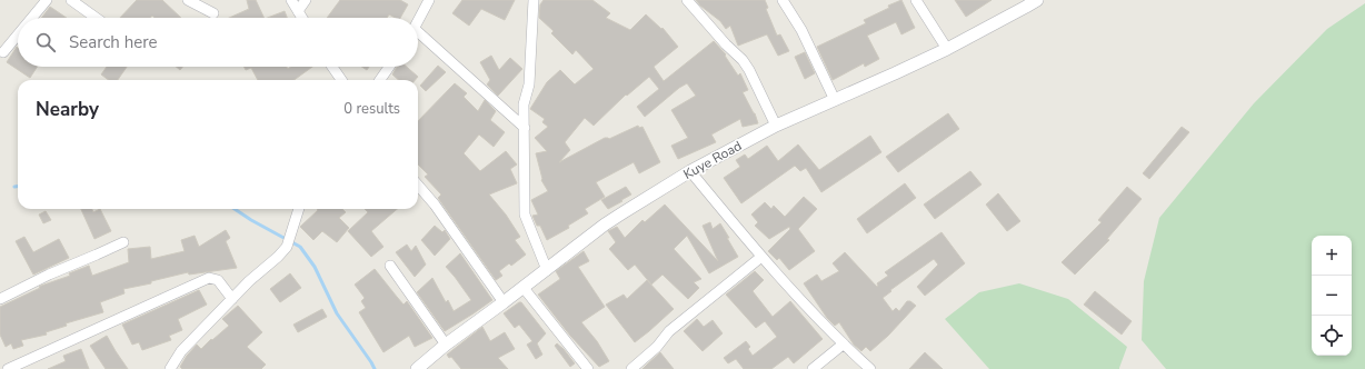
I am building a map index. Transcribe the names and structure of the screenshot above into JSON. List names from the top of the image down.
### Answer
{
  "streets": {
    "street": ["Kuye Road"]
  },
  "page": {
    "search": "Search here",
    "heading": ["Nearby", "0 results"],
    "map_buttons": ["+", "−"]
  }
}
